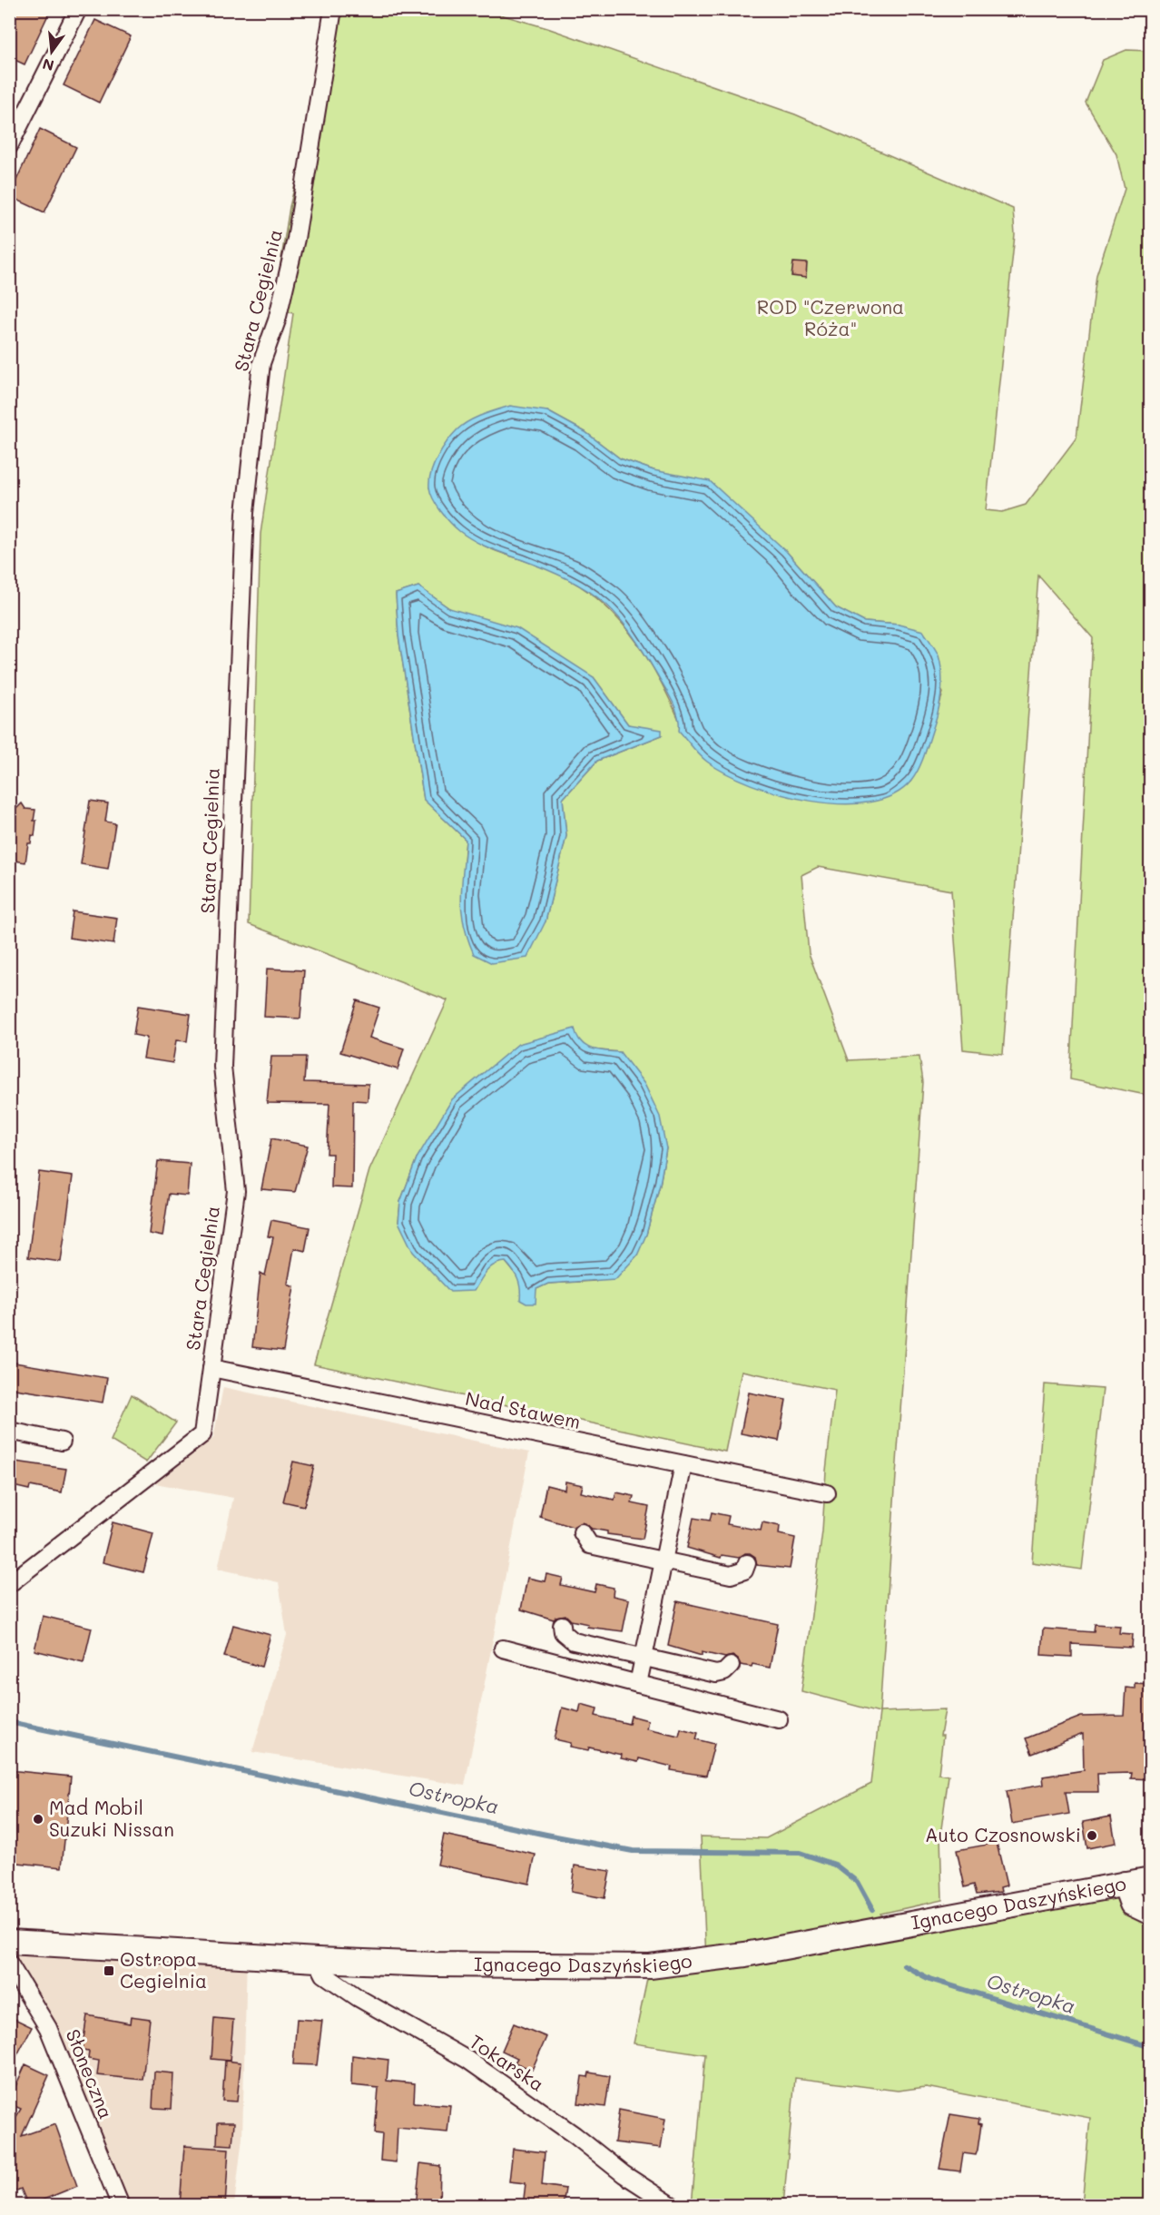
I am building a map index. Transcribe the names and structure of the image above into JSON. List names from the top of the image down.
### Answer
{
  "streets": {
    "main road": ["Ignacego Daszyńskiego"],
    "street": [
      "Stara Cegielnia",
      "Nad Stawem",
      "Tokarska",
      "Słoneczna"
    ]
  },
  "crossings": [
    ["Stara Cegielnia", "Nad Stawem"],
    ["Ignacego Daszyńskiego", "Tokarska"]
  ],
  "water": ["Ostropka"],
  "parks": ["ROD \"Czerwona Róża\""],
  "places": {
    "other": ["Mad Mobil Suzuki Nissan", "Auto Czosnowski"],
    "transit": ["Ostropa Cegielnia"]
  },
  "north": "bottom"
}
